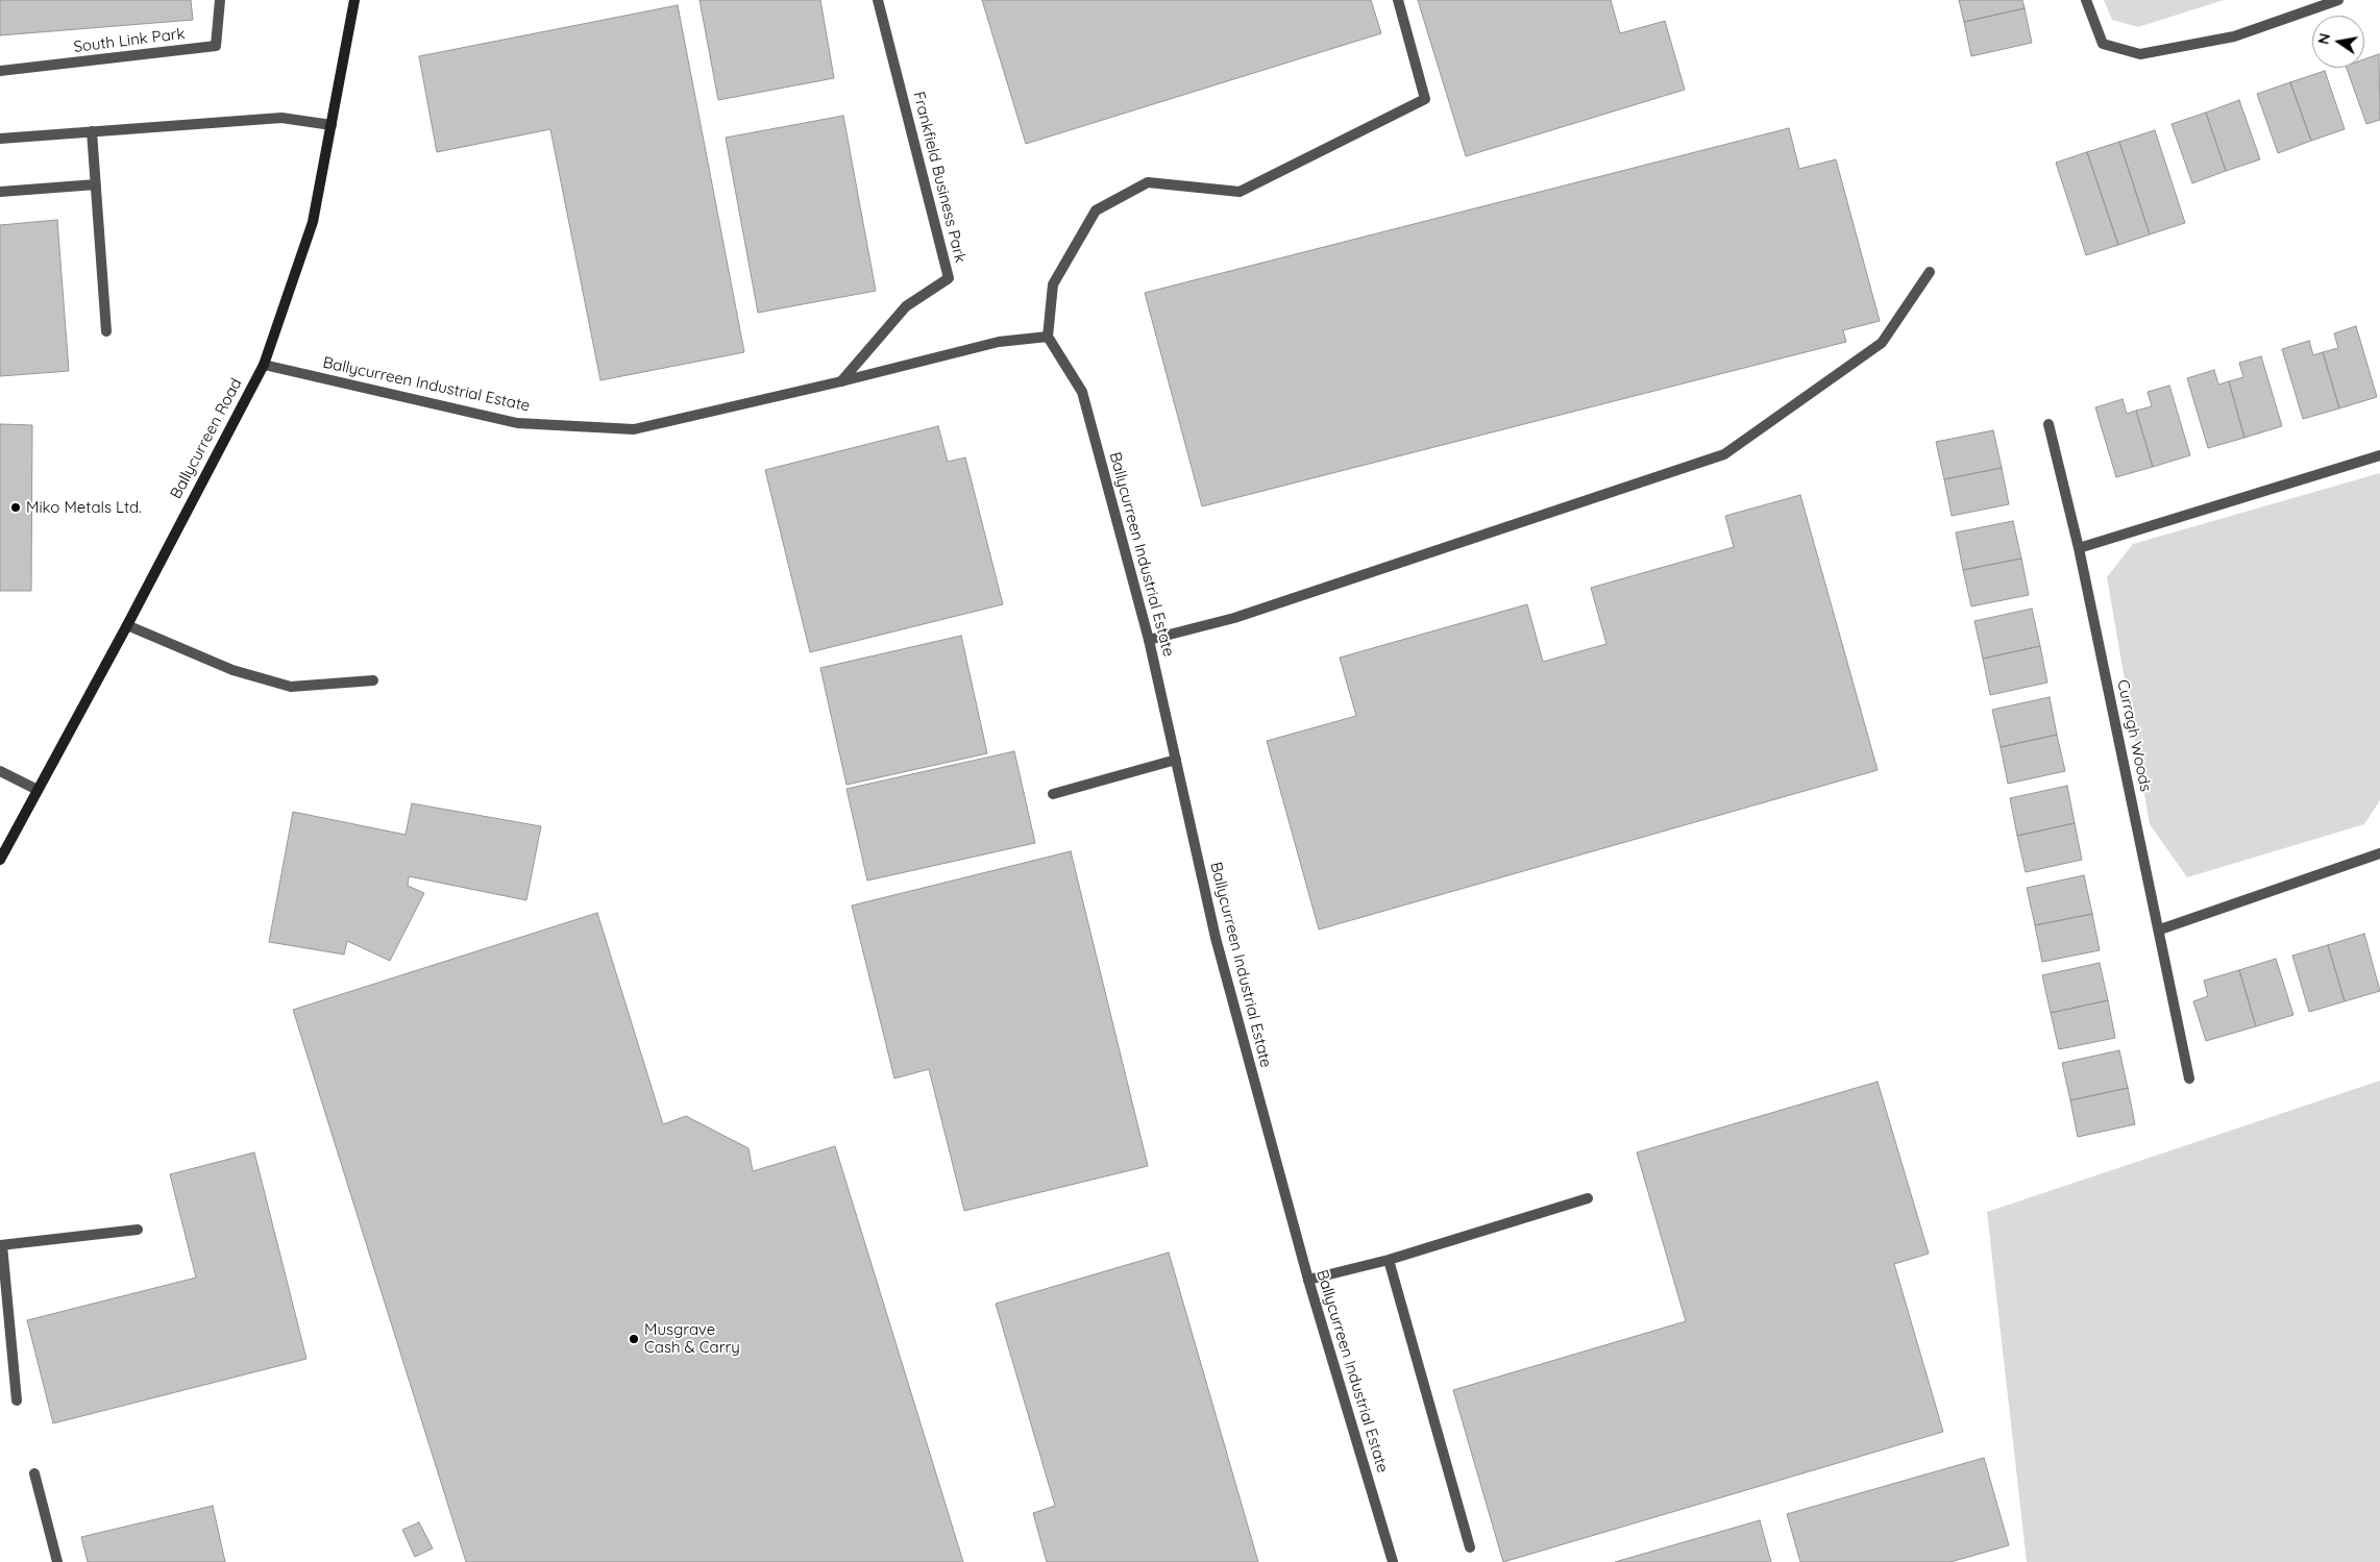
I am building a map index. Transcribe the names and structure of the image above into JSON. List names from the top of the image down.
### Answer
{
  "streets": {
    "main road": ["Ballycurreen Road"],
    "street": [
      "South Link Park",
      "Frankfield Business Park",
      "Ballycurreen Industrial Estate",
      "Curragh Woods"
    ]
  },
  "crossings": [
    ["Frankfield Business Park", "Ballycurreen Industrial Estate"],
    ["Ballycurreen Industrial Estate", "Ballycurreen Road"]
  ],
  "places": ["Miko Metals Ltd.", "Musgrave Cash & Carry"],
  "north": "left"
}
